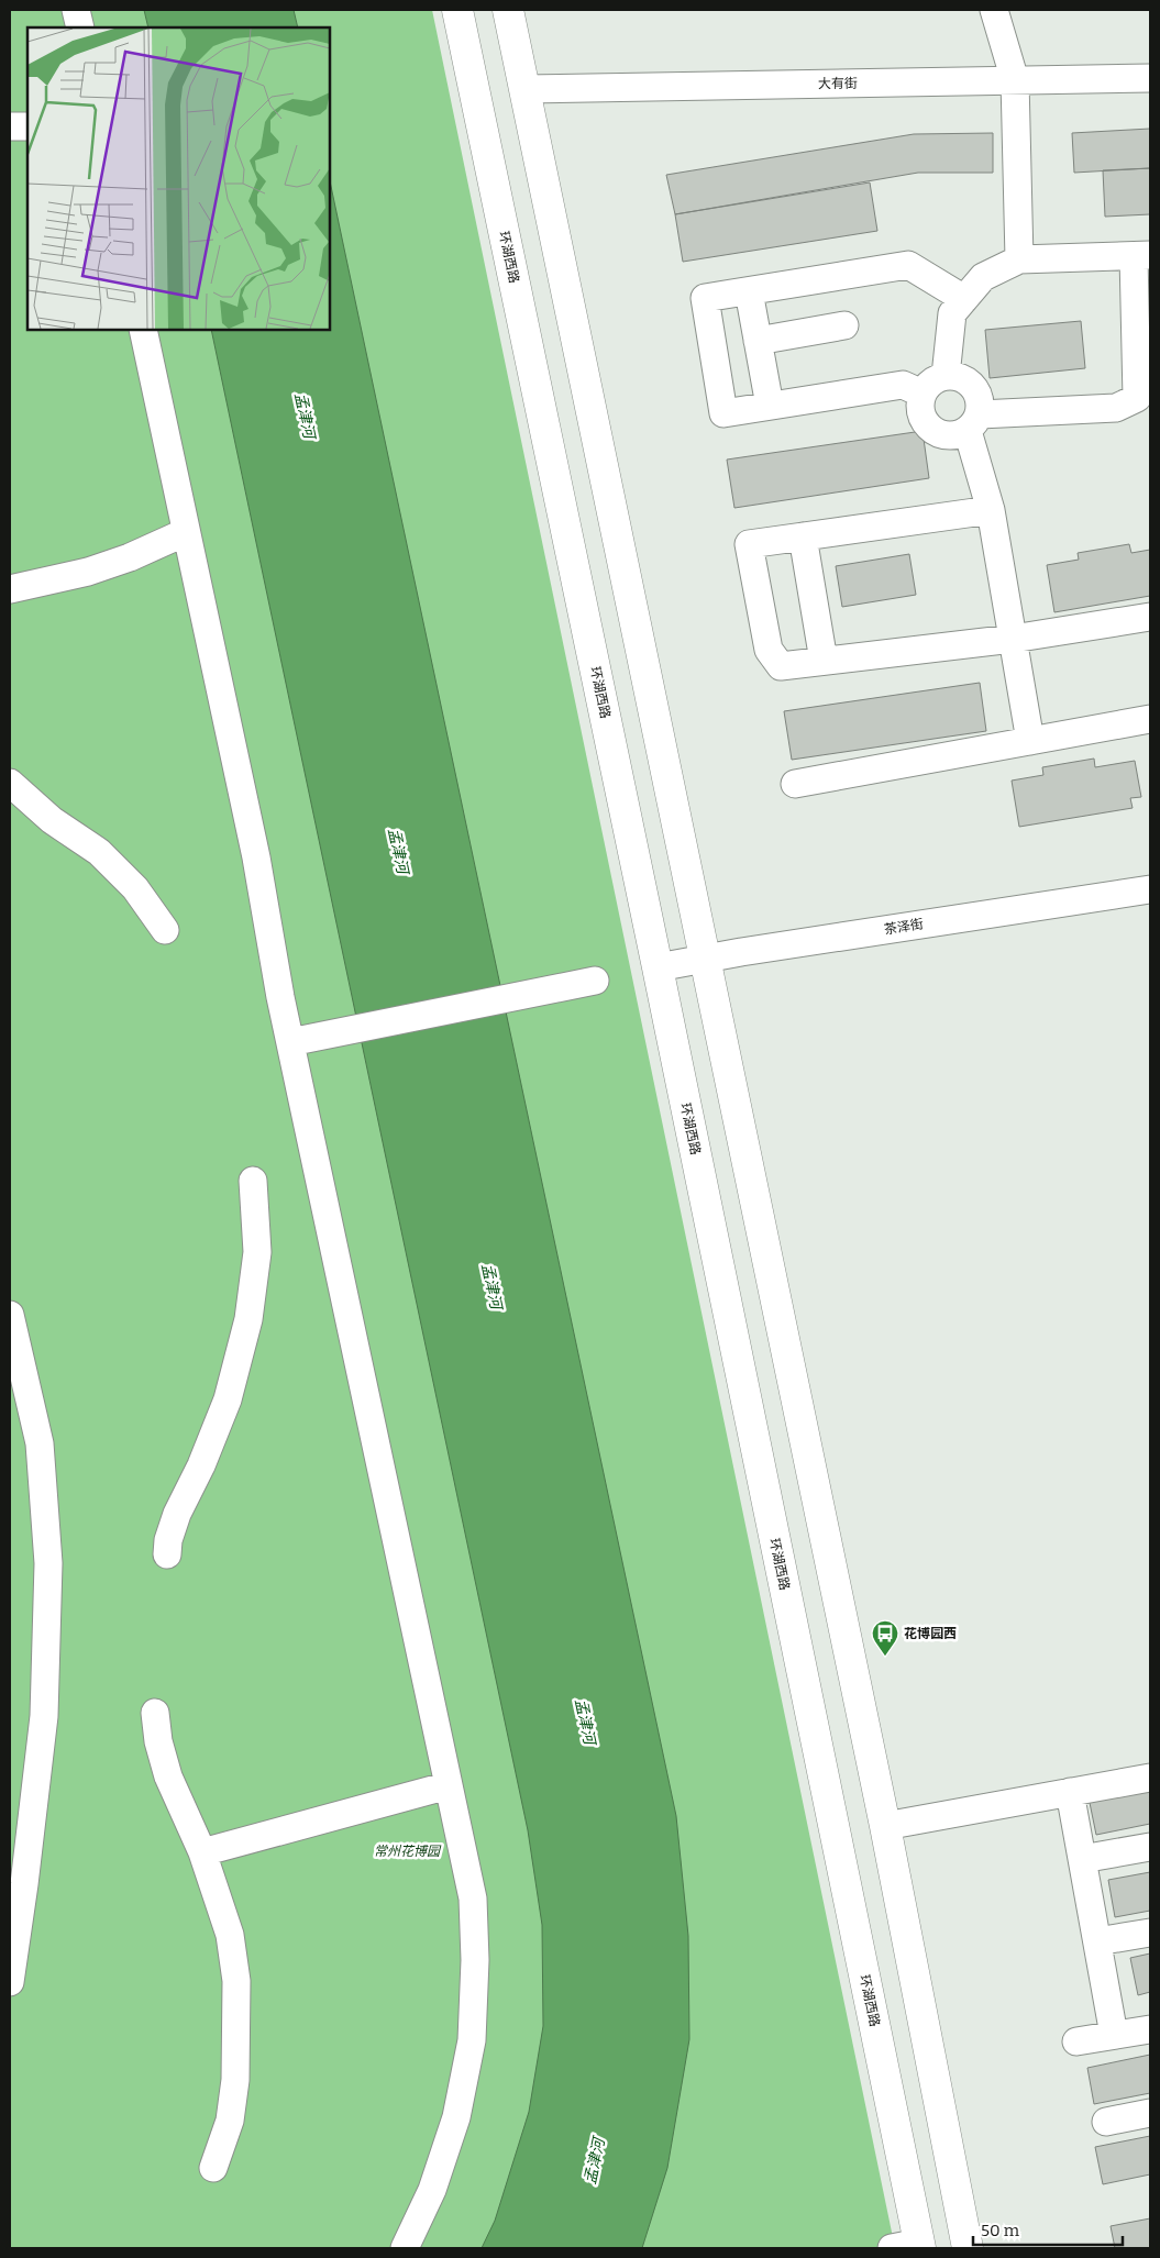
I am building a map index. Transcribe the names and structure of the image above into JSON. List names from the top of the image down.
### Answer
{
  "streets": {
    "main road": ["环湖西路"],
    "street": ["大有街", "茶泽街"]
  },
  "crossings": [
    ["环湖西路", "茶泽街"]
  ],
  "water": ["孟津河"],
  "parks": ["常州花博园"],
  "places": {
    "bus stop": ["花博园西"]
  },
  "scale_bar": "50 m"
}
